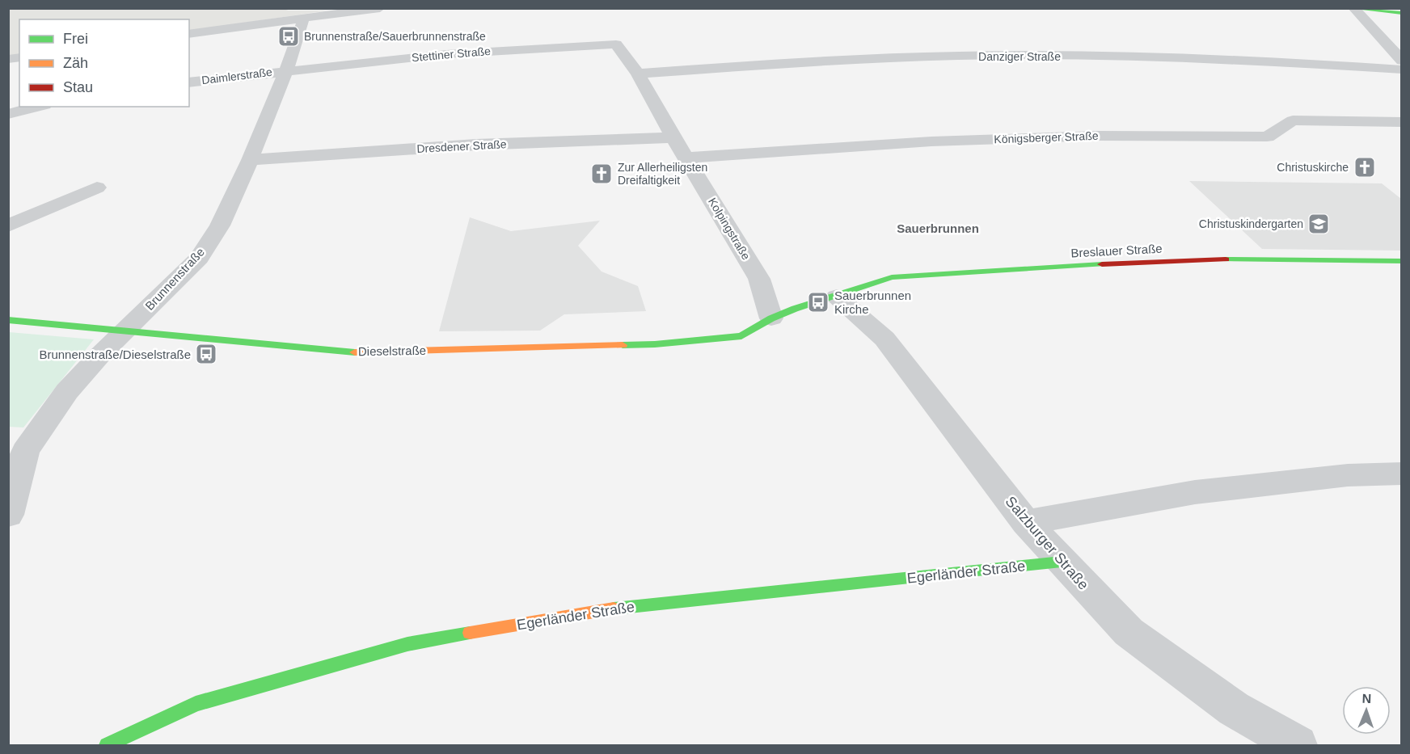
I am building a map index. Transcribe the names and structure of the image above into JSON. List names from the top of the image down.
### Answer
{
  "streets": {
    "street": [
      "Stettiner Straße",
      "Danziger Straße",
      "Daimlerstraße",
      "Königsberger Straße",
      "Dresdener Straße",
      "Kolpingstraße",
      "Breslauer Straße",
      "Brunnenstraße",
      "Dieselstraße",
      "Salzburger Straße",
      "Egerländer Straße"
    ]
  },
  "crossings": [
    ["Stettiner Straße", "Daimlerstraße"],
    ["Stettiner Straße", "Kolpingstraße"],
    ["Stettiner Straße", "Brunnenstraße"],
    ["Danziger Straße", "Kolpingstraße"],
    ["Daimlerstraße", "Brunnenstraße"],
    ["Königsberger Straße", "Kolpingstraße"],
    ["Dresdener Straße", "Kolpingstraße"],
    ["Dresdener Straße", "Brunnenstraße"],
    ["Kolpingstraße", "Breslauer Straße"],
    ["Kolpingstraße", "Dieselstraße"],
    ["Breslauer Straße", "Dieselstraße"],
    ["Breslauer Straße", "Salzburger Straße"],
    ["Brunnenstraße", "Dieselstraße"],
    ["Salzburger Straße", "Egerländer Straße"]
  ],
  "districts": ["Sauerbrunnen"],
  "places": {
    "bus stop": ["Brunnenstraße/Sauerbrunnenstraße", "Sauerbrunnen Kirche", "Brunnenstraße/Dieselstraße"],
    "church": ["Christuskirche", "Zur Allerheiligsten Dreifaltigkeit"],
    "school or university": ["Christuskindergarten"]
  },
  "legend": ["Frei", "Zäh", "Stau"],
  "north": "top"
}
